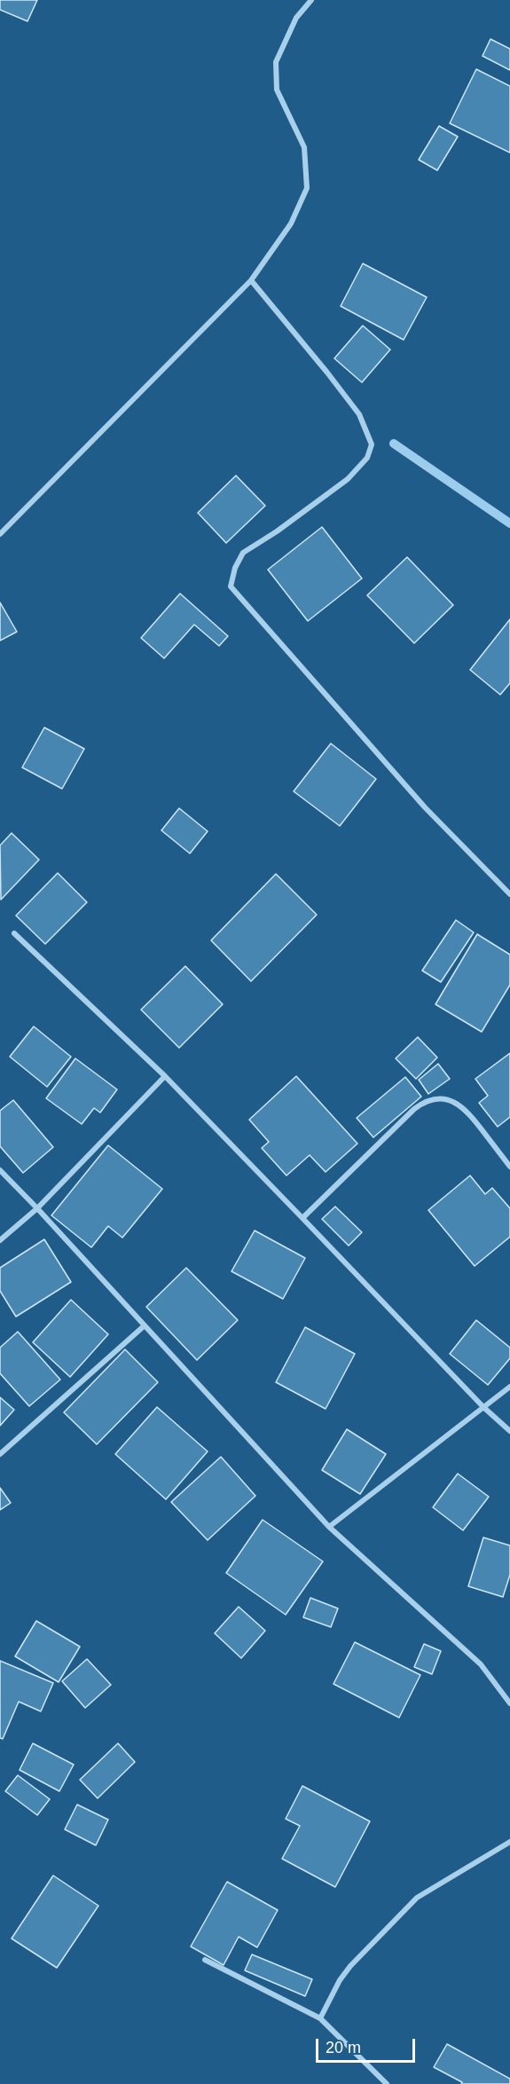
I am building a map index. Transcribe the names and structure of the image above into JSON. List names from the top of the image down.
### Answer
{
  "scale_bar": "20 m"
}
